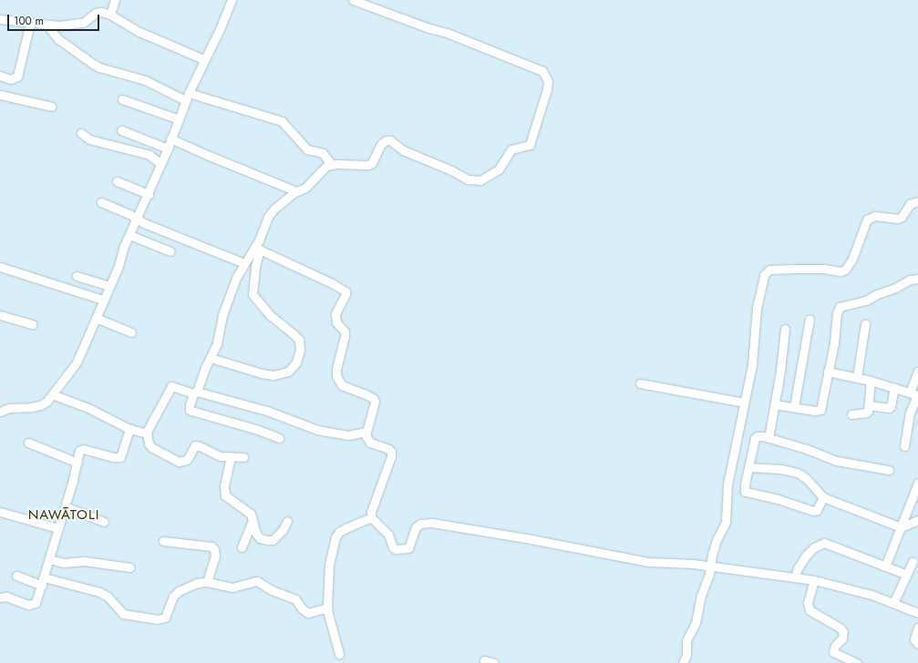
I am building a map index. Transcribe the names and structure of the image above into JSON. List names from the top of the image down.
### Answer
{
  "districts": ["NAWĀTOLI"],
  "scale_bar": "100 m"
}
